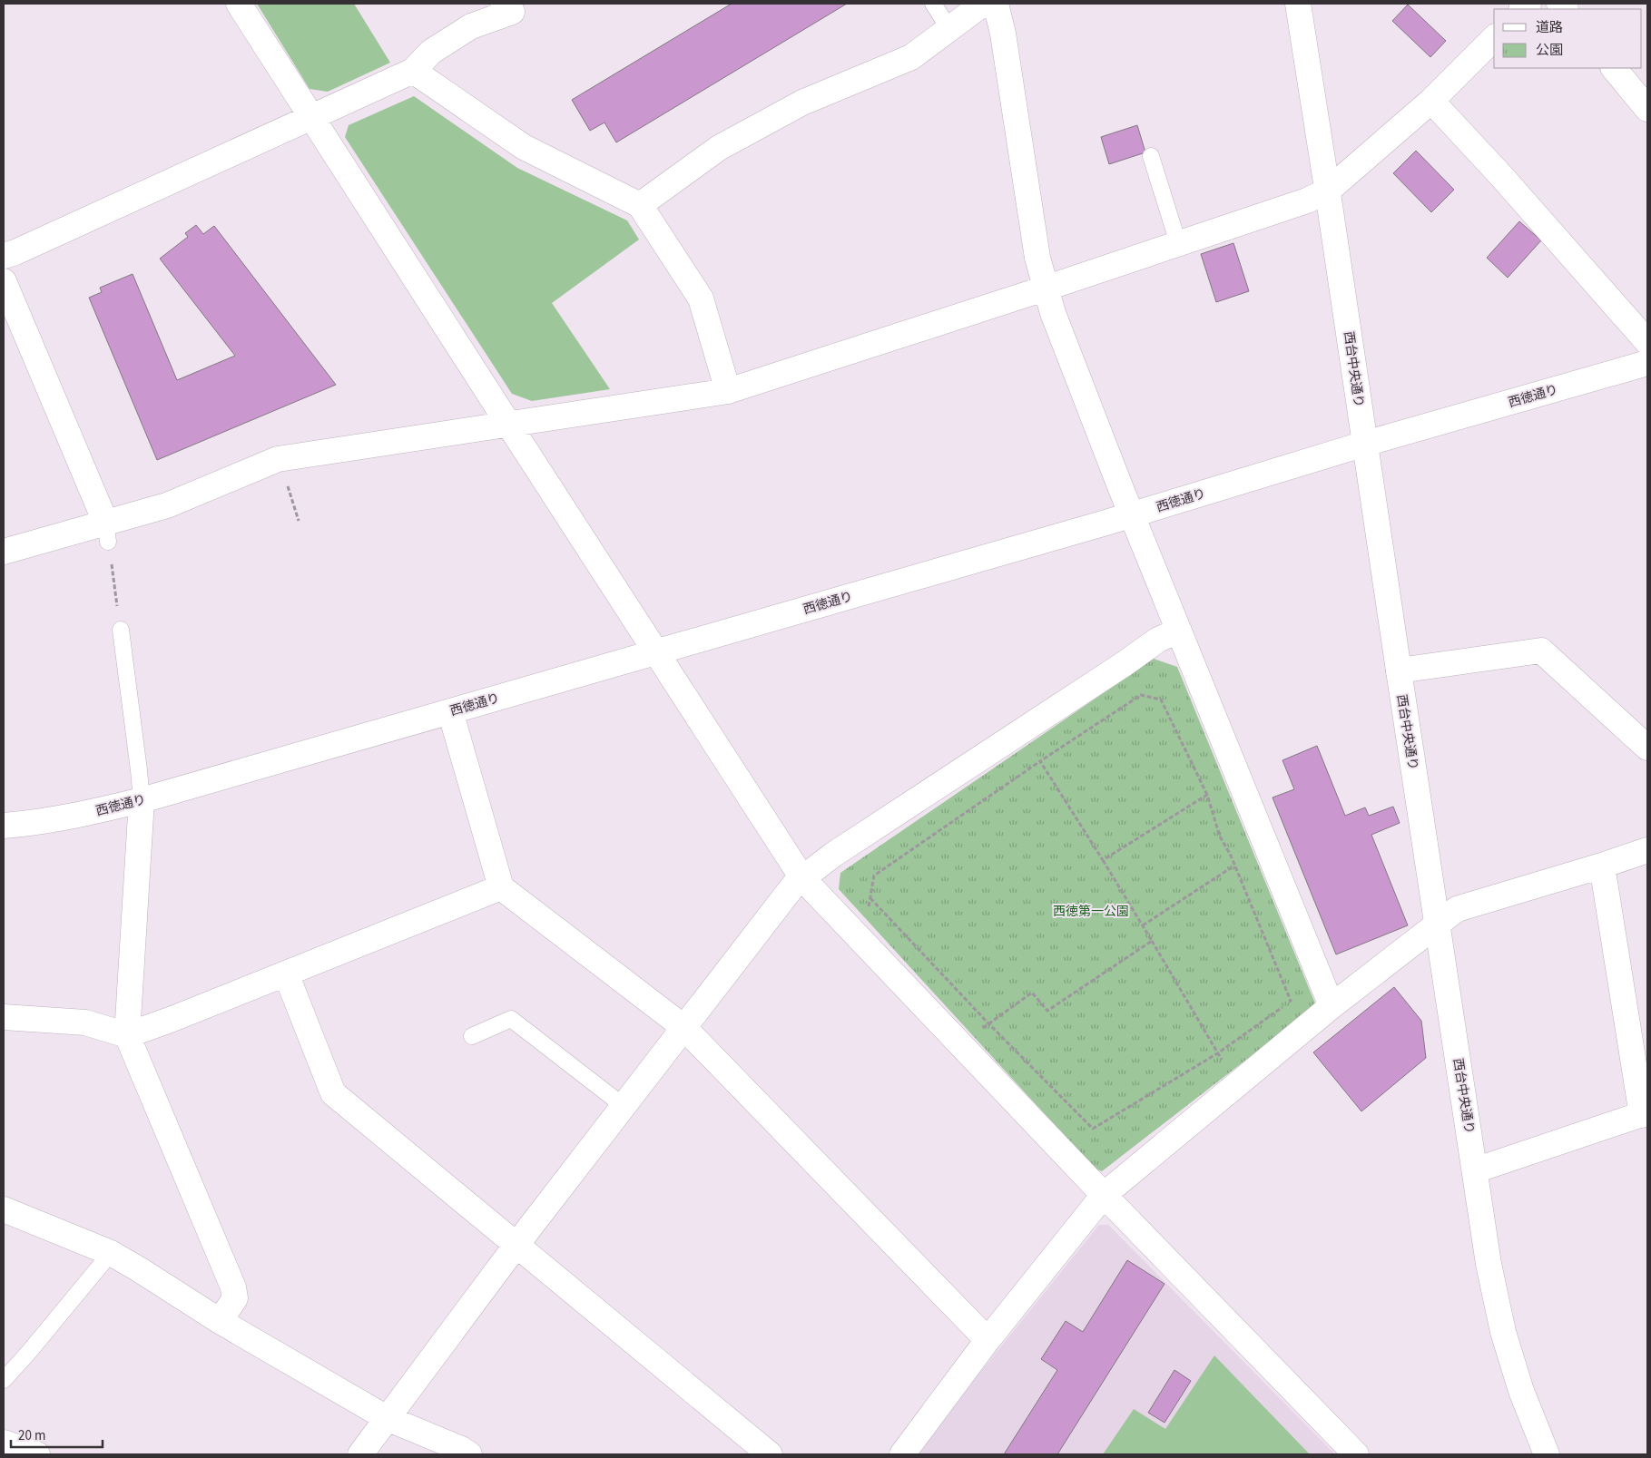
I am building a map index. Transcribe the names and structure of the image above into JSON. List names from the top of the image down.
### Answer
{
  "streets": {
    "street": ["西台中央通り", "西徳通り"]
  },
  "crossings": [
    ["西台中央通り", "西徳通り"]
  ],
  "parks": ["西徳第一公園"],
  "legend": ["道路", "公園"],
  "scale_bar": "20 m"
}
